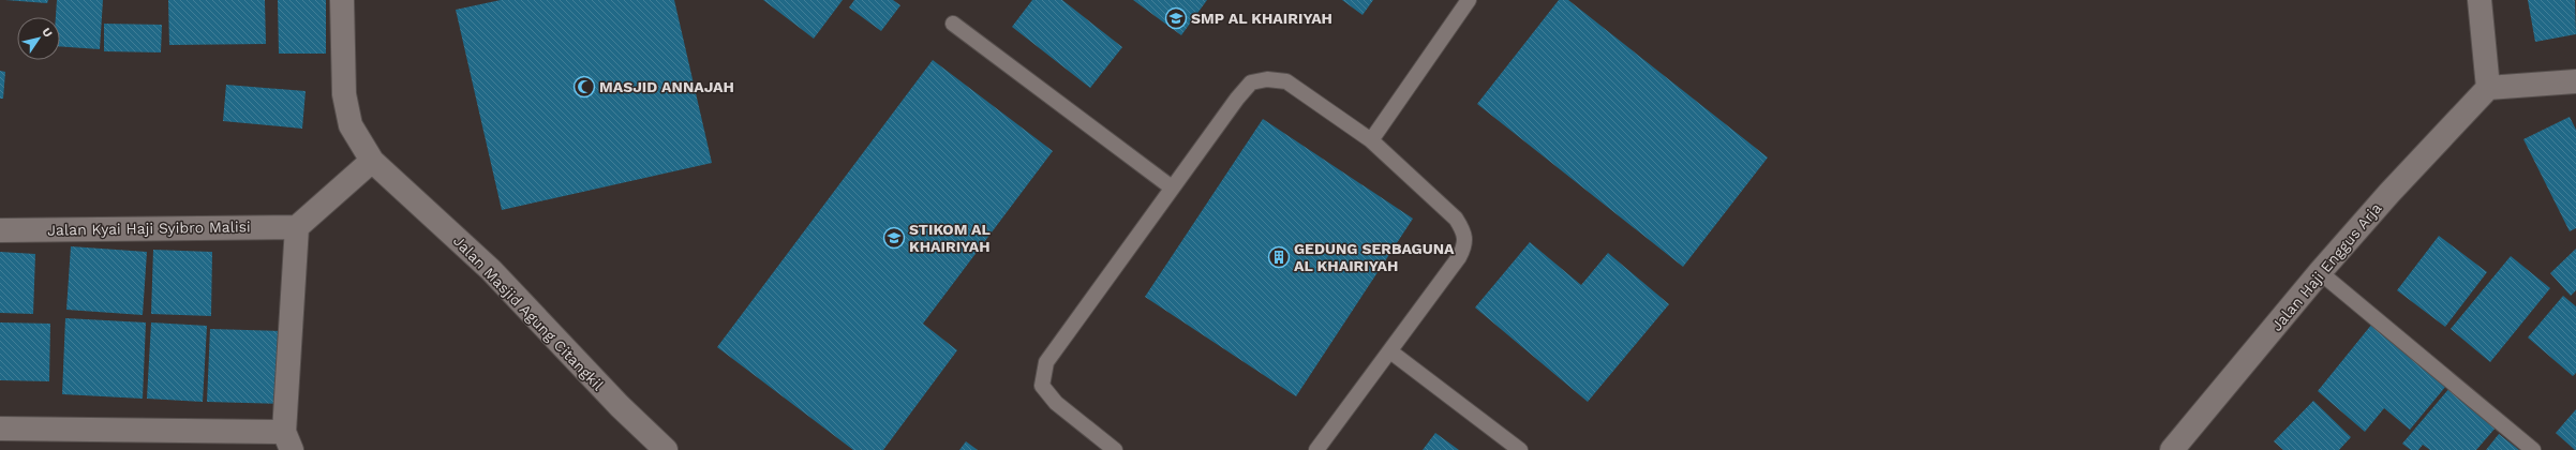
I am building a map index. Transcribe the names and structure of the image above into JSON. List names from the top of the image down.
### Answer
{
  "streets": {
    "street": ["Jalan Kyai Haji Syibro Malisi", "Jalan Haji Enggus Arja", "Jalan Masjid Agung Citangkil"]
  },
  "places": {
    "school or university": ["SMP AL KHAIRIYAH", "STIKOM AL KHAIRIYAH"],
    "mosque": ["MASJID ANNAJAH"],
    "building": ["GEDUNG SERBAGUNA AL KHAIRIYAH"]
  },
  "north": "top right"
}
